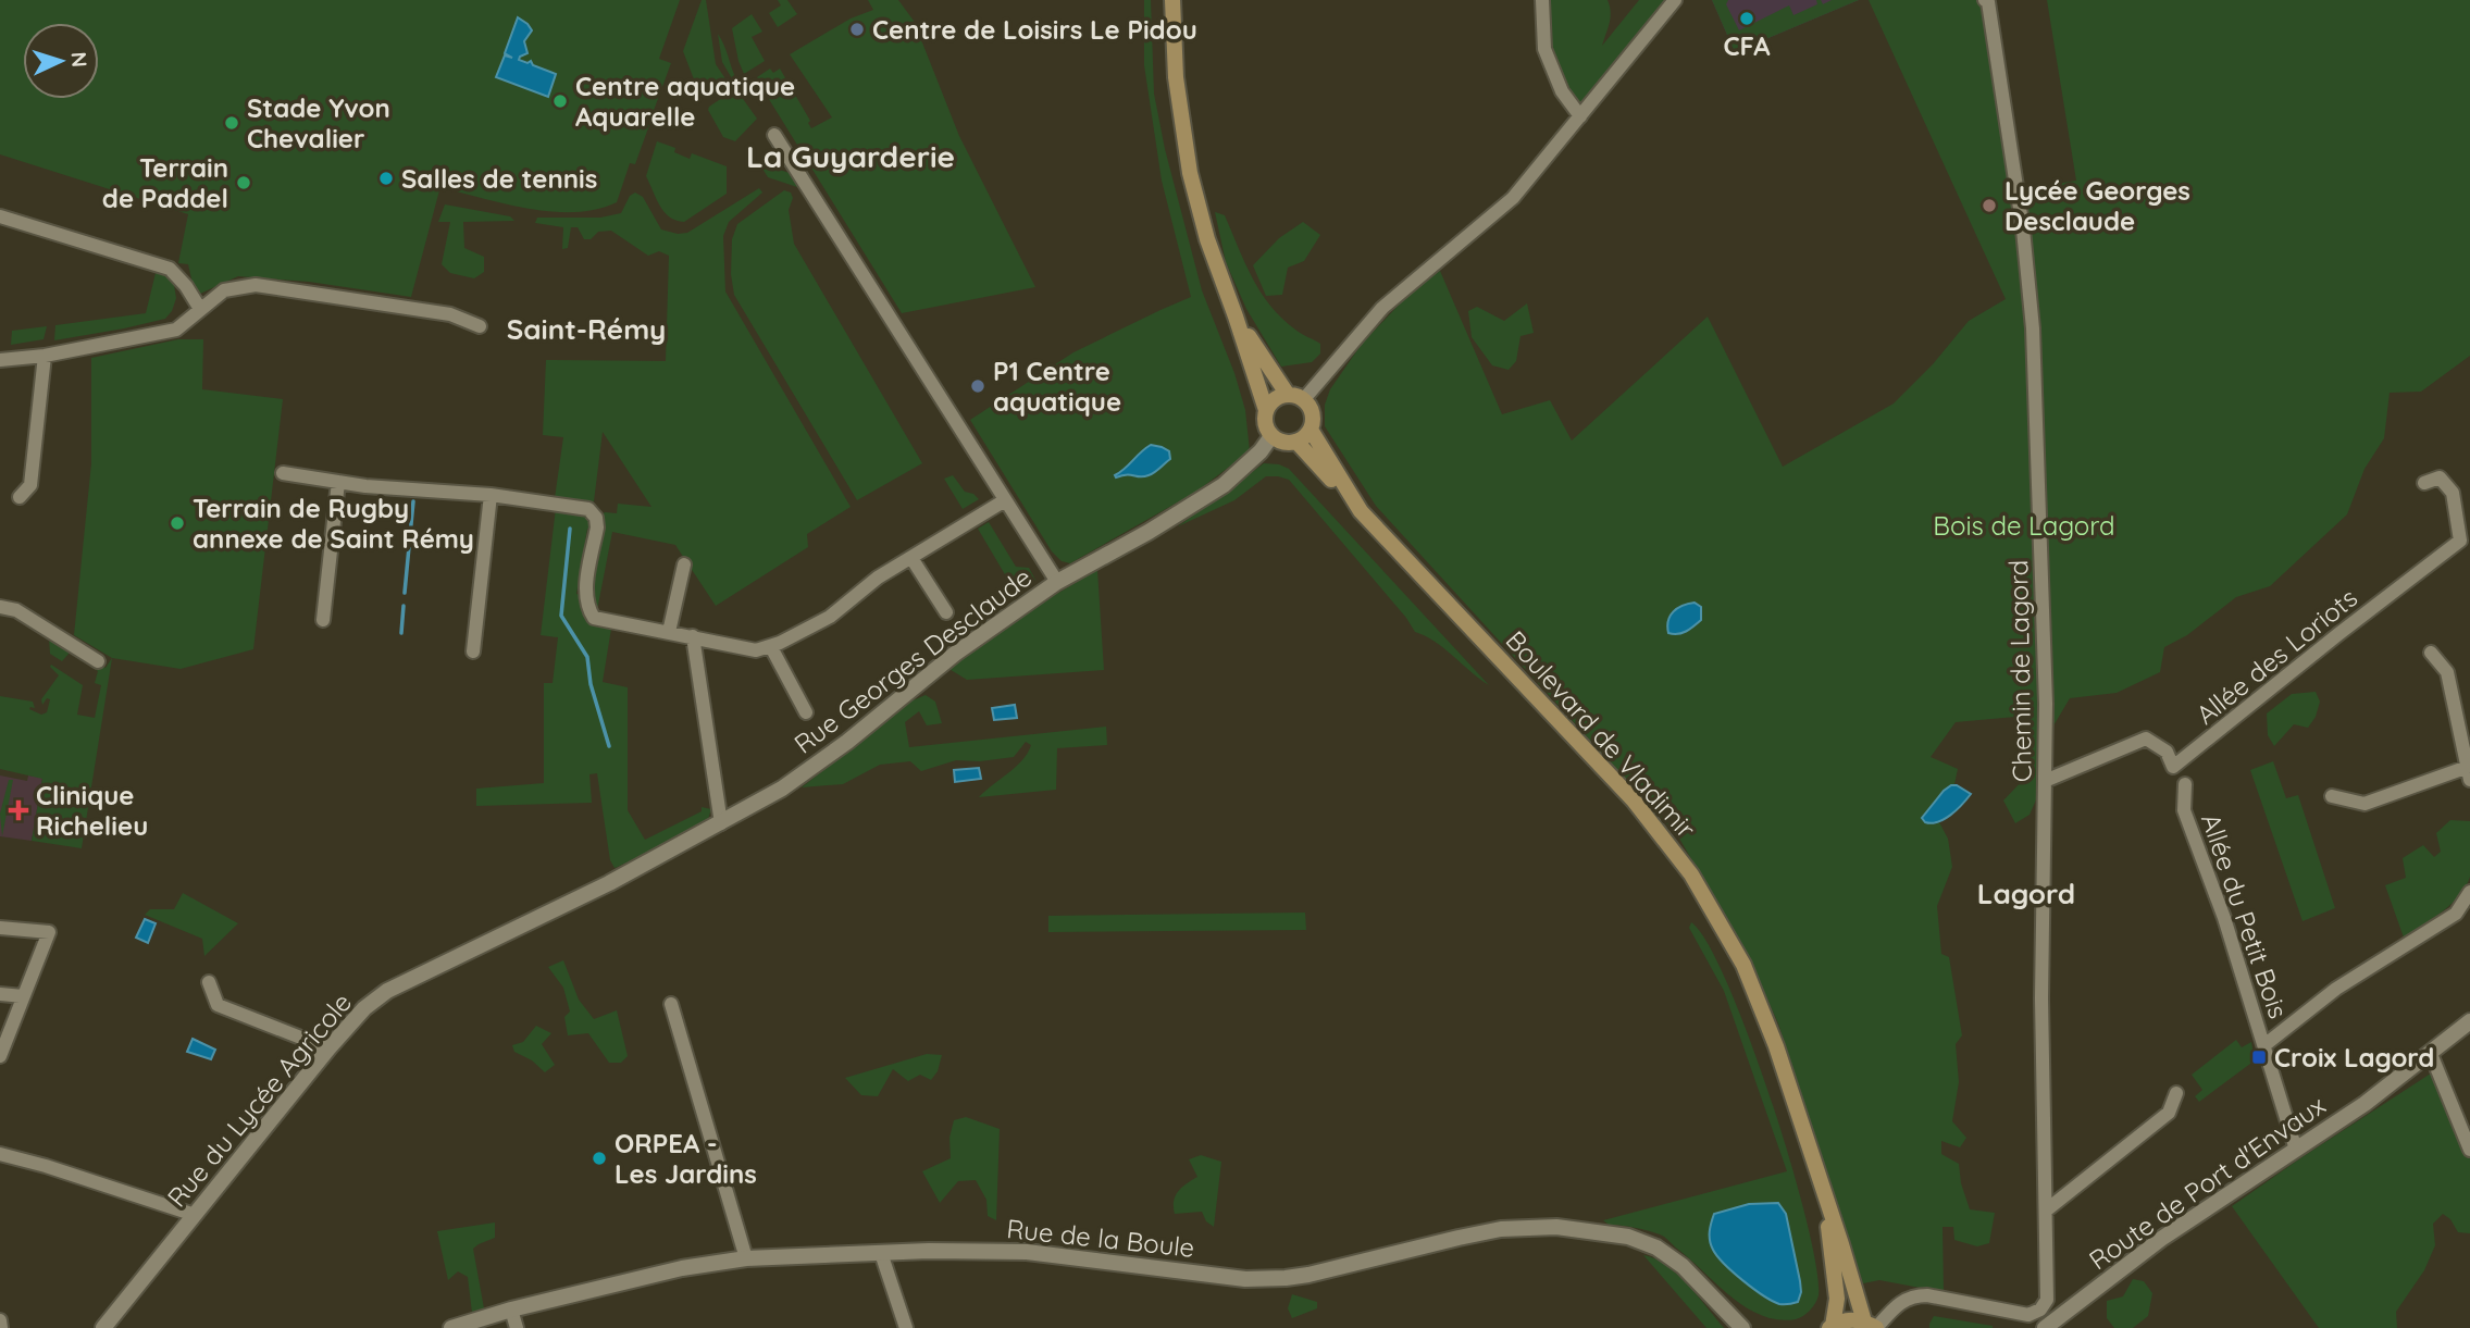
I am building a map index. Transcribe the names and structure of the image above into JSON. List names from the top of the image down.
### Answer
{
  "streets": {
    "main road": ["Boulevard de Vladimir"],
    "street": [
      "Allée des Loriots",
      "Rue Georges Desclaude",
      "Chemin de Lagord",
      "Allée du Petit Bois",
      "Rue du Lycée Agricole",
      "Route de Port d'Envaux",
      "Rue de la Boule"
    ]
  },
  "crossings": [
    ["Allée des Loriots", "Chemin de Lagord"],
    ["Rue Georges Desclaude", "Boulevard de Vladimir"],
    ["Rue Georges Desclaude", "Rue du Lycée Agricole"],
    ["Chemin de Lagord", "Boulevard de Vladimir"],
    ["Allée du Petit Bois", "Route de Port d'Envaux"]
  ],
  "districts": ["La Guyarderie", "Saint-Rémy", "Lagord"],
  "parks": ["Bois de Lagord"],
  "places": {
    "other": [
      "CFA",
      "Centre de Loisirs Le Pidou",
      "Centre aquatique Aquarelle",
      "Stade Yvon Chevalier",
      "Salles de tennis",
      "Terrain de Paddel",
      "Lycée Georges Desclaude",
      "P1 Centre aquatique",
      "Terrain de Rugby annexe de Saint Rémy",
      "ORPEA - Les Jardins"
    ],
    "health": ["Clinique Richelieu"],
    "transit": ["Croix Lagord"]
  },
  "north": "right"
}
